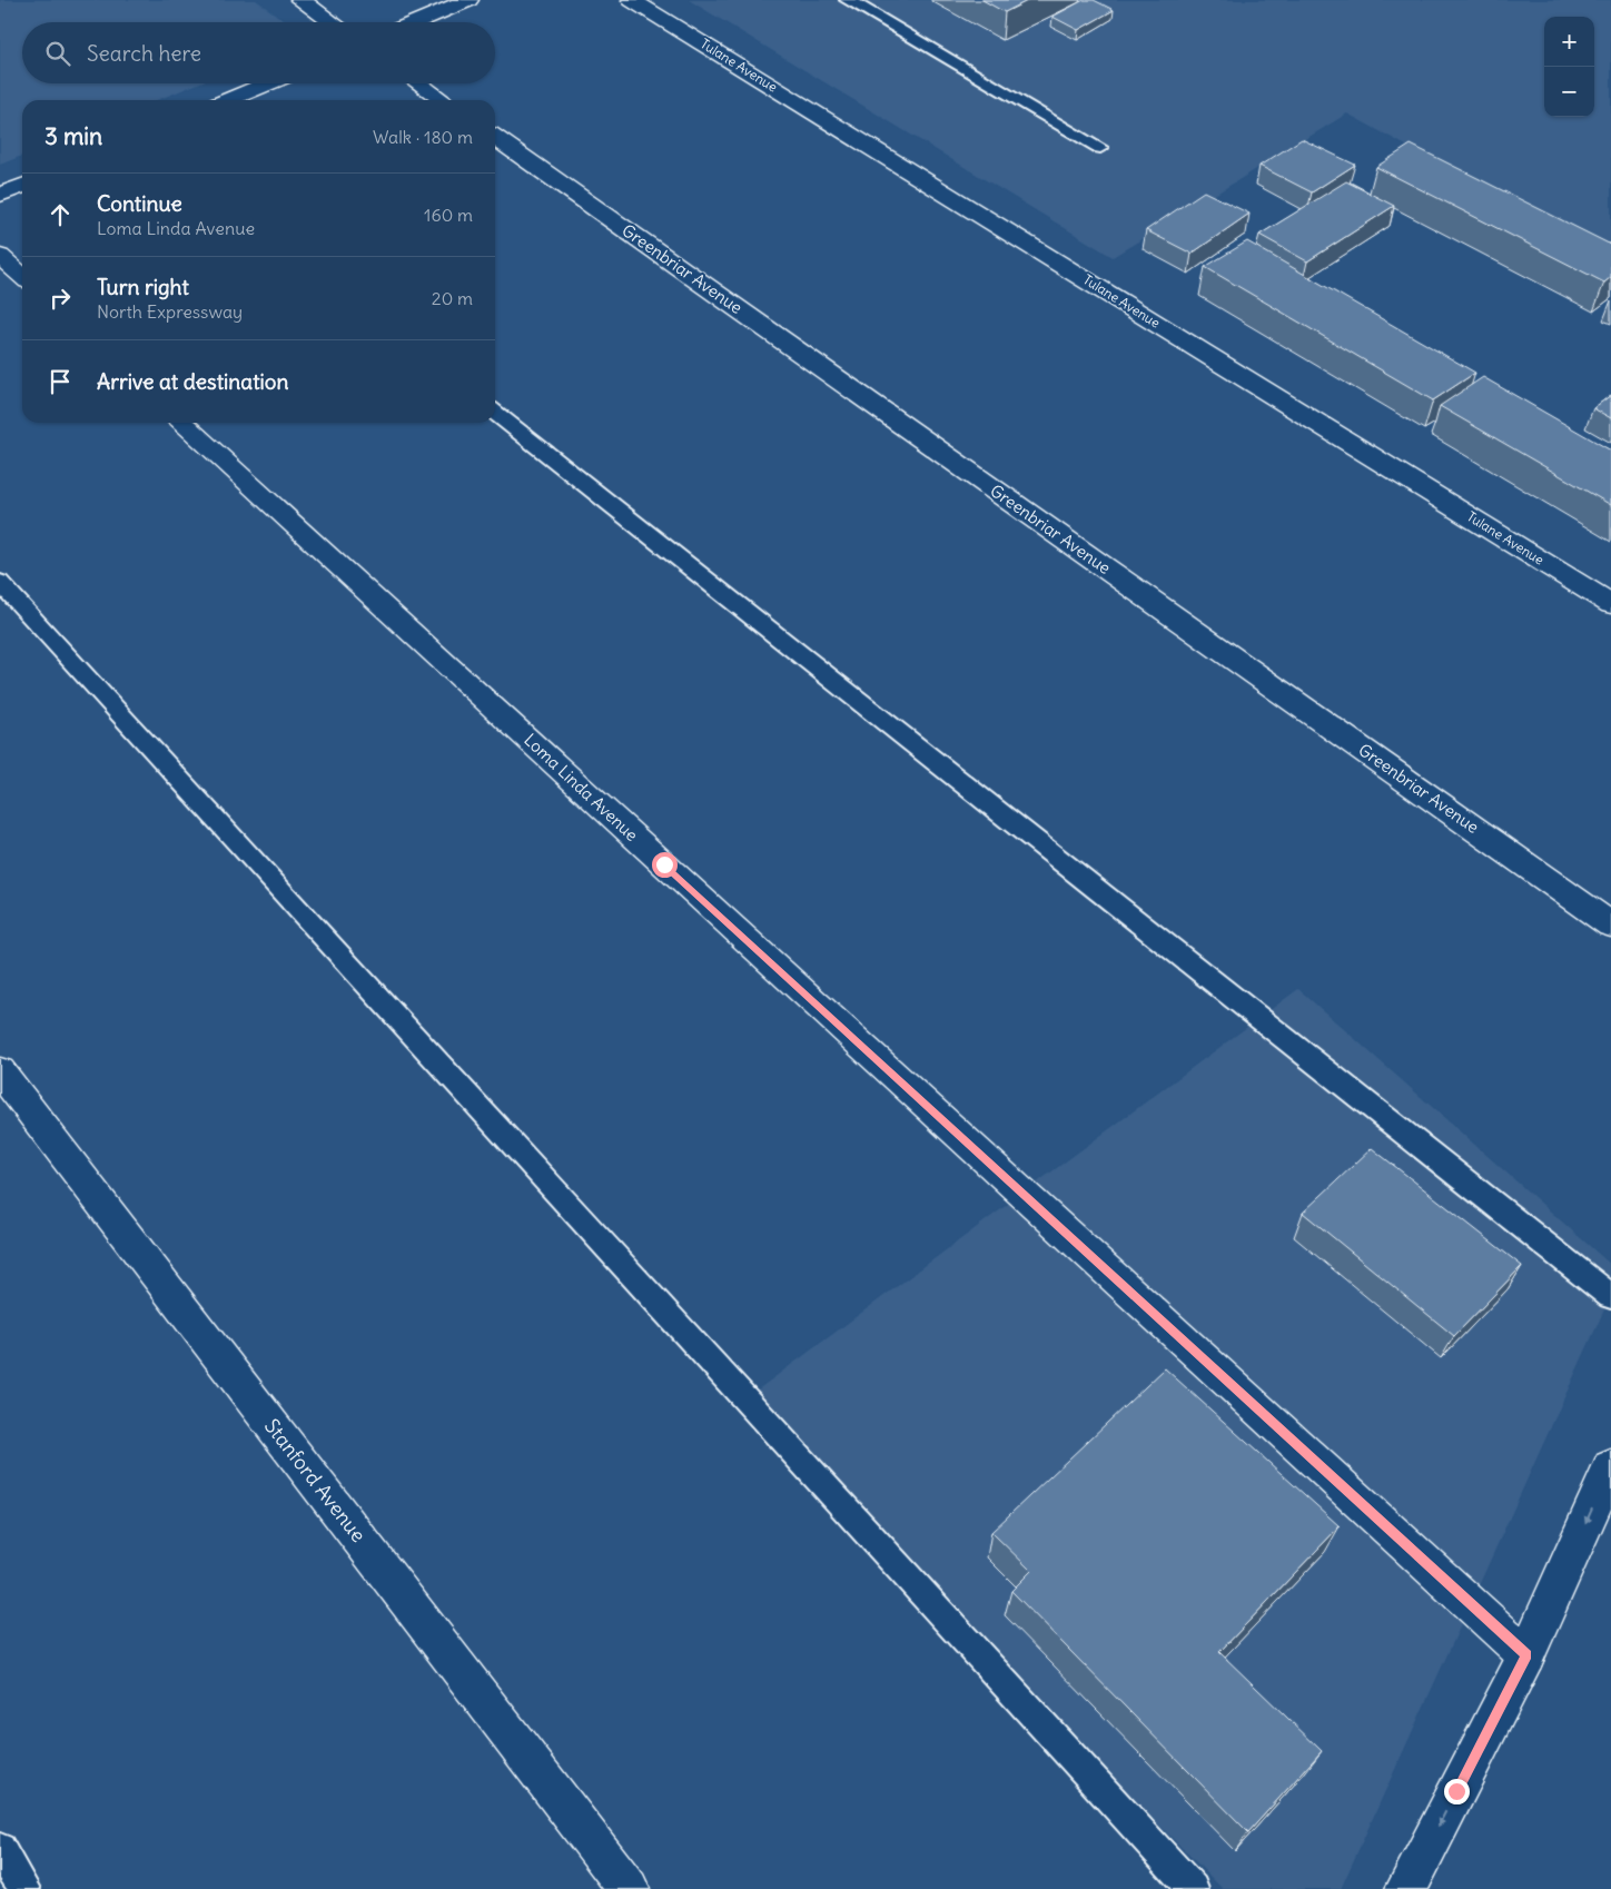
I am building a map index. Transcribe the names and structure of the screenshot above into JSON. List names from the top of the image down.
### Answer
{
  "streets": {
    "street": [
      "Tulane Avenue",
      "Greenbriar Avenue",
      "Loma Linda Avenue",
      "Stanford Avenue"
    ]
  },
  "page": {
    "map_buttons": ["+", "−"],
    "search": "Search here",
    "heading": ["3 min", "Walk · 180 m"],
    "list": [
      ["Continue", "Loma Linda Avenue", "160 m"],
      ["Turn right", "North Expressway", "20 m"],
      "Arrive at destination"
    ]
  }
}
